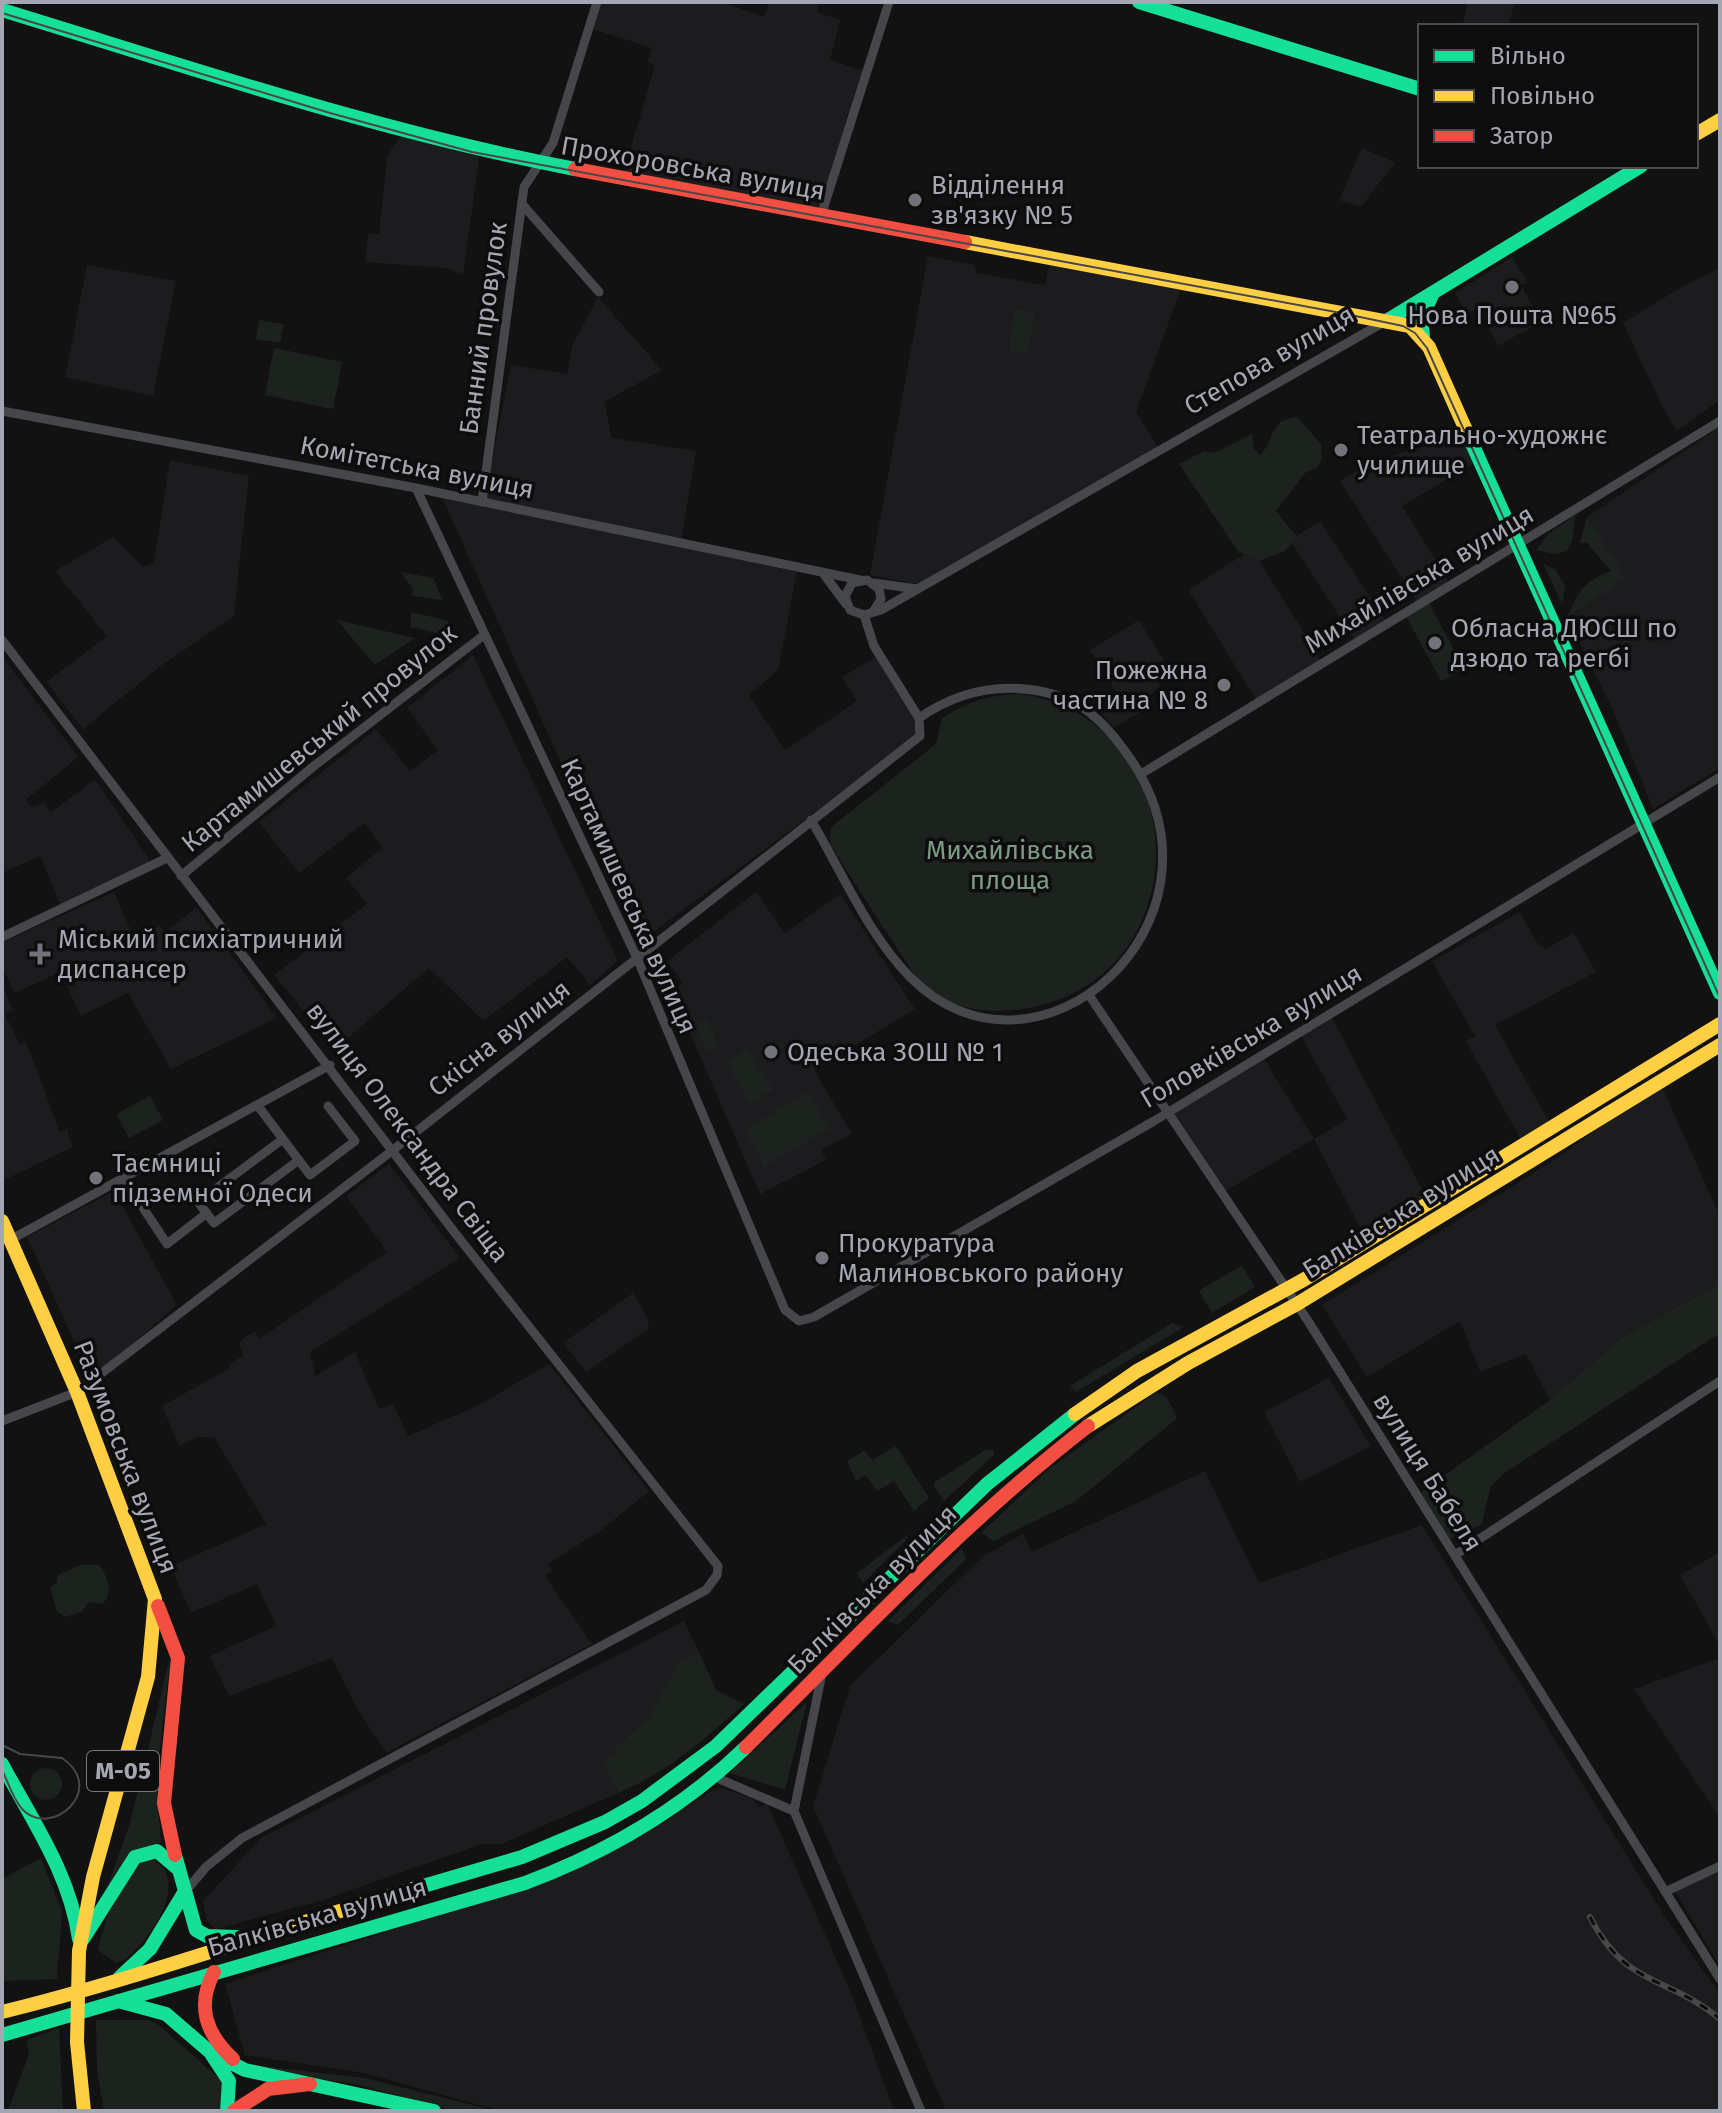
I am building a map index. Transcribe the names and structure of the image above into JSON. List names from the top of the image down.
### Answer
{
  "streets": {
    "main road": [
      "Прохоровська вулиця",
      "Степова вулиця",
      "Балківська вулиця",
      "Разумовська вулиця",
      "М-05"
    ],
    "street": [
      "Банний провулок",
      "Комітетська вулиця",
      "Михайлівська вулиця",
      "Картамишевський провулок",
      "Картамишевська вулиця",
      "Головківська вулиця",
      "Cкісна вулиця",
      "вулиця Олександра Свіща",
      "вулиця Бабеля"
    ]
  },
  "crossings": [
    ["Прохоровська вулиця", "Банний провулок"],
    ["Прохоровська вулиця", "Степова вулиця"],
    ["Банний провулок", "Комітетська вулиця"],
    ["Степова вулиця", "Комітетська вулиця"],
    ["Комітетська вулиця", "Картамишевська вулиця"],
    ["Картамишевський провулок", "Картамишевська вулиця"],
    ["Картамишевський провулок", "вулиця Олександра Свіща"],
    ["Картамишевська вулиця", "Головківська вулиця"],
    ["Картамишевська вулиця", "Cкісна вулиця"],
    ["Головківська вулиця", "вулиця Бабеля"],
    ["Cкісна вулиця", "вулиця Олександра Свіща"],
    ["Cкісна вулиця", "Разумовська вулиця"],
    ["Балківська вулиця", "вулиця Бабеля"],
    ["Разумовська вулиця", "М-05"]
  ],
  "parks": ["Михайлівська площа"],
  "places": {
    "other": [
      "Відділення зв'язку № 5",
      "Нова Пошта №65",
      "Театрально-художнє училище",
      "Обласна ДЮСШ по дзюдо та регбі",
      "Пожежна частина № 8",
      "Одеська ЗОШ № 1",
      "Таємниці підземної Одеси",
      "Прокуратура Малиновського району"
    ],
    "health": ["Міський психіатричний диспансер"]
  },
  "legend": ["Вільно", "Повільно", "Затор"]
}
